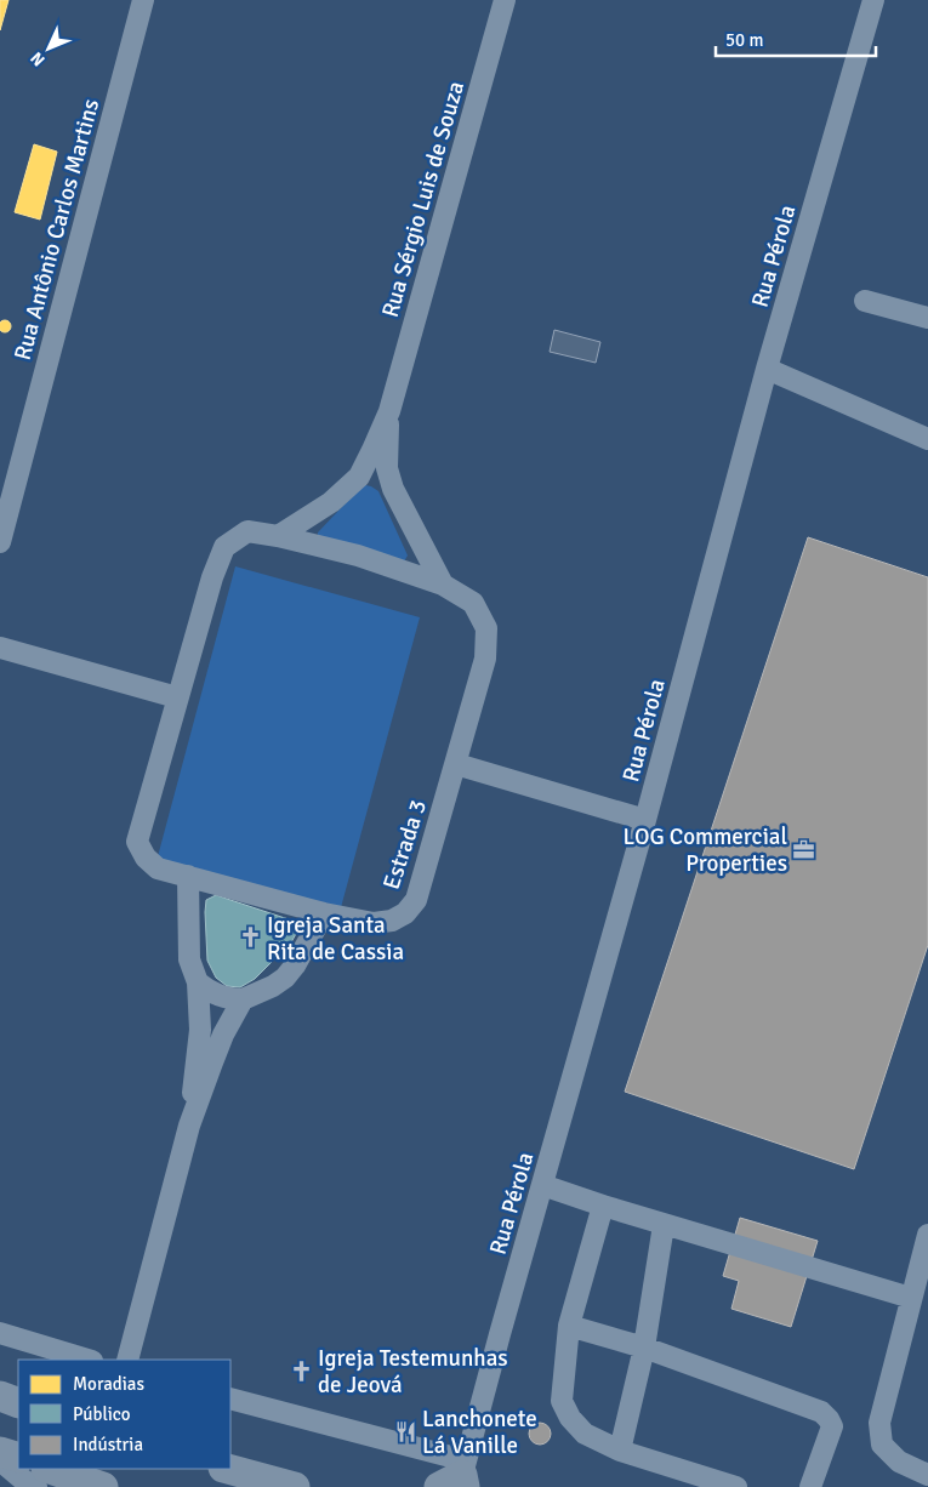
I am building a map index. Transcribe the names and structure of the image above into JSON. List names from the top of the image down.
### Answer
{
  "streets": {
    "street": [
      "Rua Sérgio Luis de Souza",
      "Rua Antônio Carlos Martins",
      "Rua Pérola",
      "Estrada 3"
    ]
  },
  "crossings": [
    ["Rua Sérgio Luis de Souza", "Estrada 3"]
  ],
  "places": {
    "office": ["LOG Commercial Properties"],
    "church": ["Igreja Santa Rita de Cassia", "Igreja Testemunhas de Jeová"],
    "restaurant": ["Lanchonete Lá Vanille"]
  },
  "legend": ["Moradias", "Público", "Indústria"],
  "scale_bar": "50 m",
  "north": "bottom left"
}
